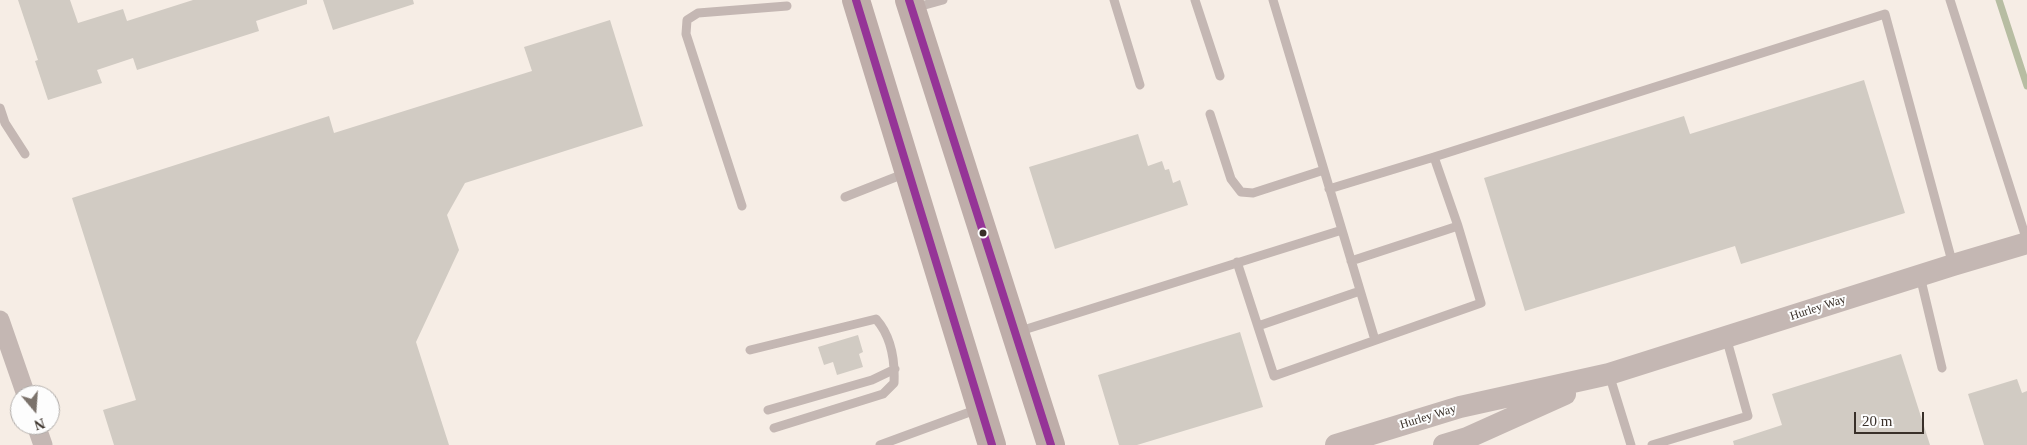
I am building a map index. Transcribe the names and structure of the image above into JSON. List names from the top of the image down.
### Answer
{
  "streets": {
    "street": ["Hurley Way"]
  },
  "scale_bar": "20 m",
  "north": "bottom"
}
